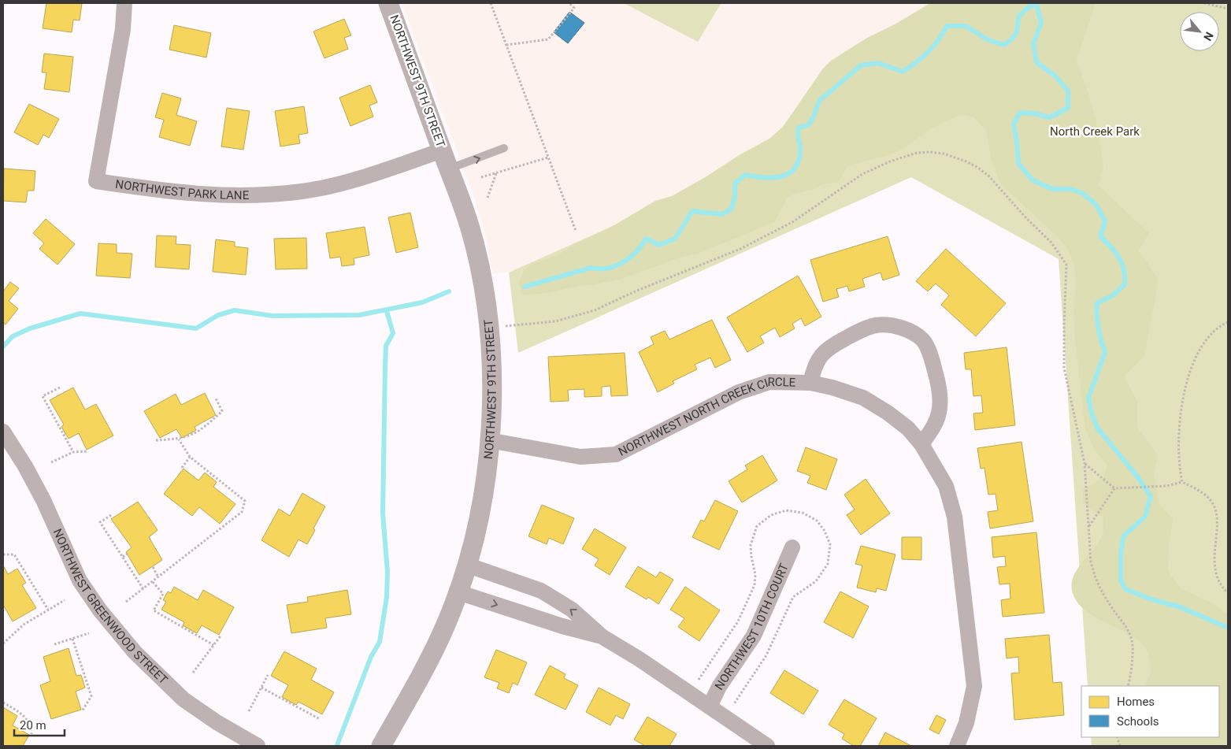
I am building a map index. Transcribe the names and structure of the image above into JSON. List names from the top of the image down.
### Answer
{
  "streets": {
    "street": [
      "NORTHWEST 9TH STREET",
      "NORTHWEST PARK LANE",
      "NORTHWEST NORTH CREEK CIRCLE",
      "NORTHWEST GREENWOOD STREET",
      "NORTHWEST 10TH COURT"
    ]
  },
  "crossings": [
    ["NORTHWEST 9TH STREET", "NORTHWEST PARK LANE"],
    ["NORTHWEST 9TH STREET", "NORTHWEST NORTH CREEK CIRCLE"]
  ],
  "parks": ["North Creek Park"],
  "legend": ["Homes", "Schools"],
  "scale_bar": "20 m",
  "north": "bottom right"
}
